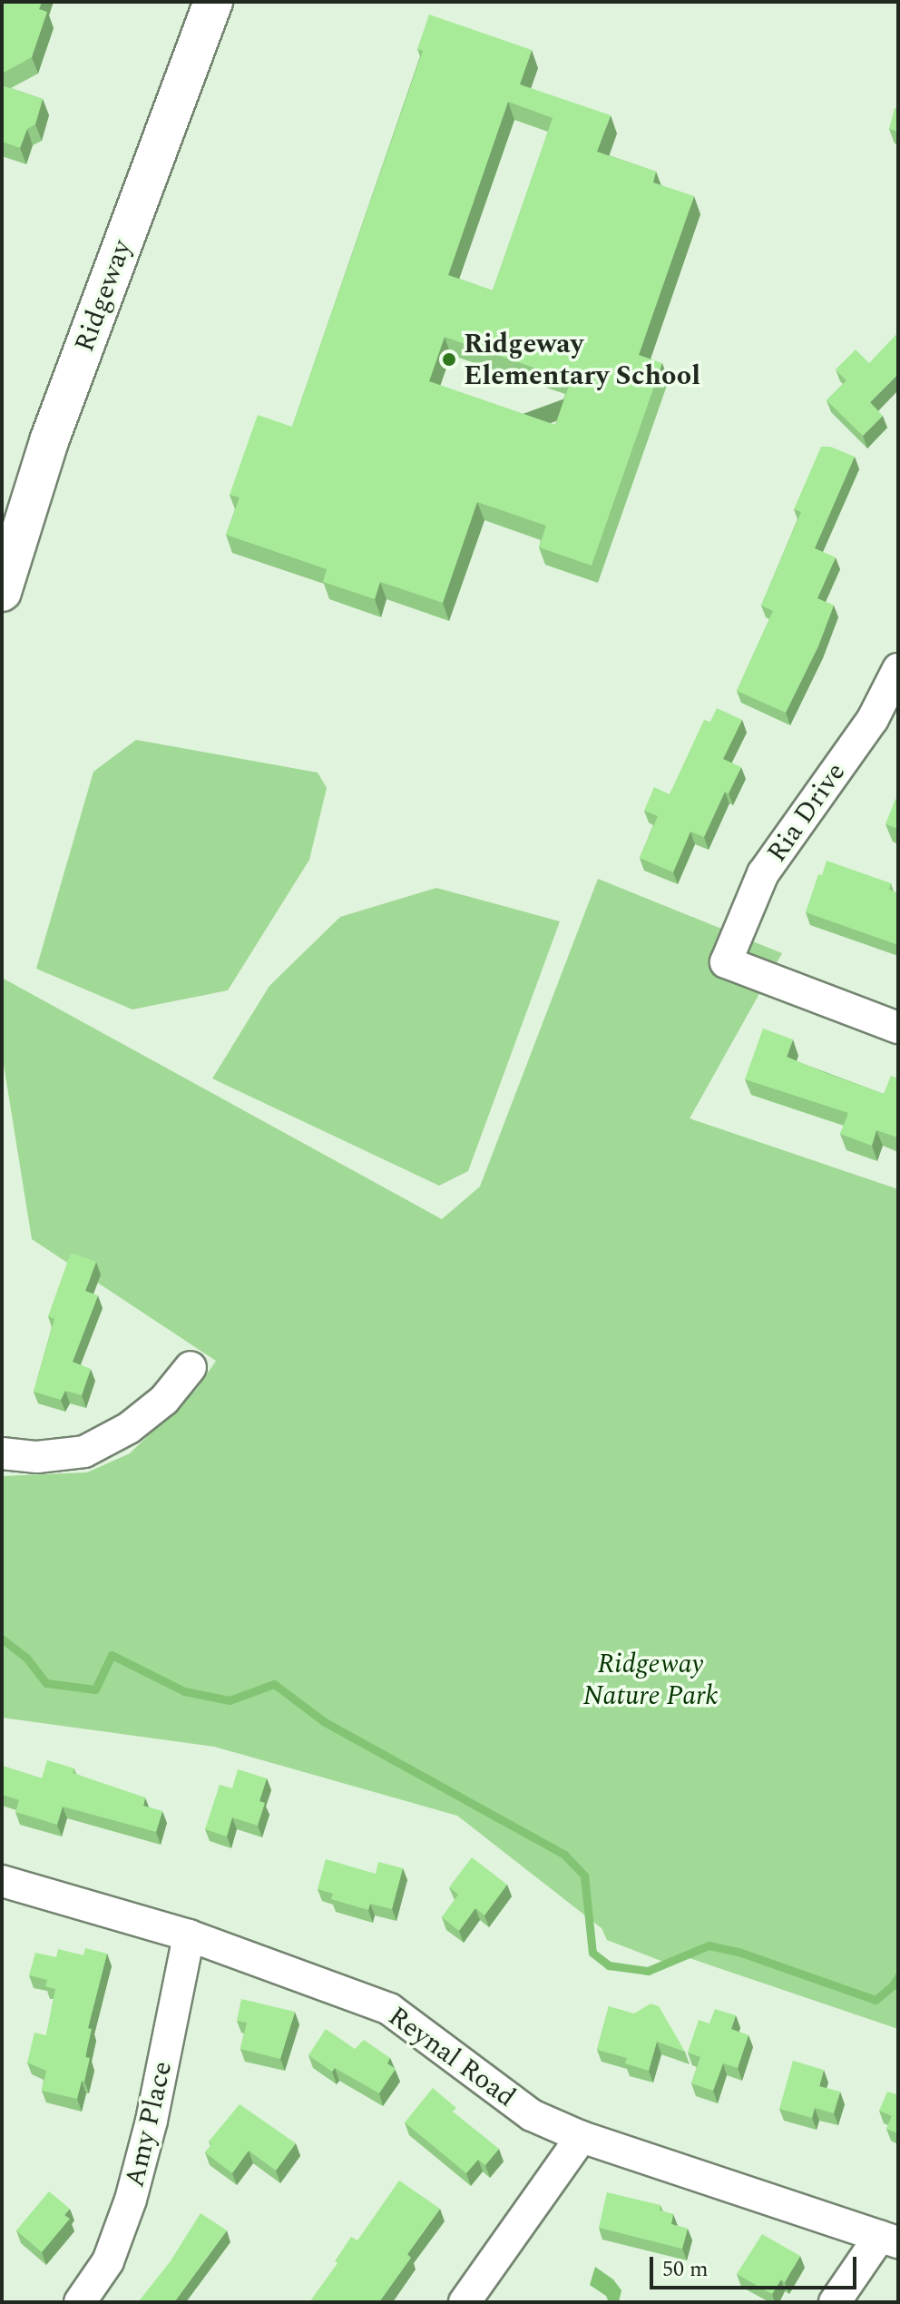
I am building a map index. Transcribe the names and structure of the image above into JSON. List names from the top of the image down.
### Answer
{
  "streets": {
    "street": [
      "Ridgeway",
      "Ria Drive",
      "Reynal Road",
      "Amy Place"
    ]
  },
  "crossings": [
    ["Reynal Road", "Amy Place"]
  ],
  "parks": ["Ridgeway Nature Park"],
  "places": ["Ridgeway Elementary School"],
  "scale_bar": "50 m"
}
